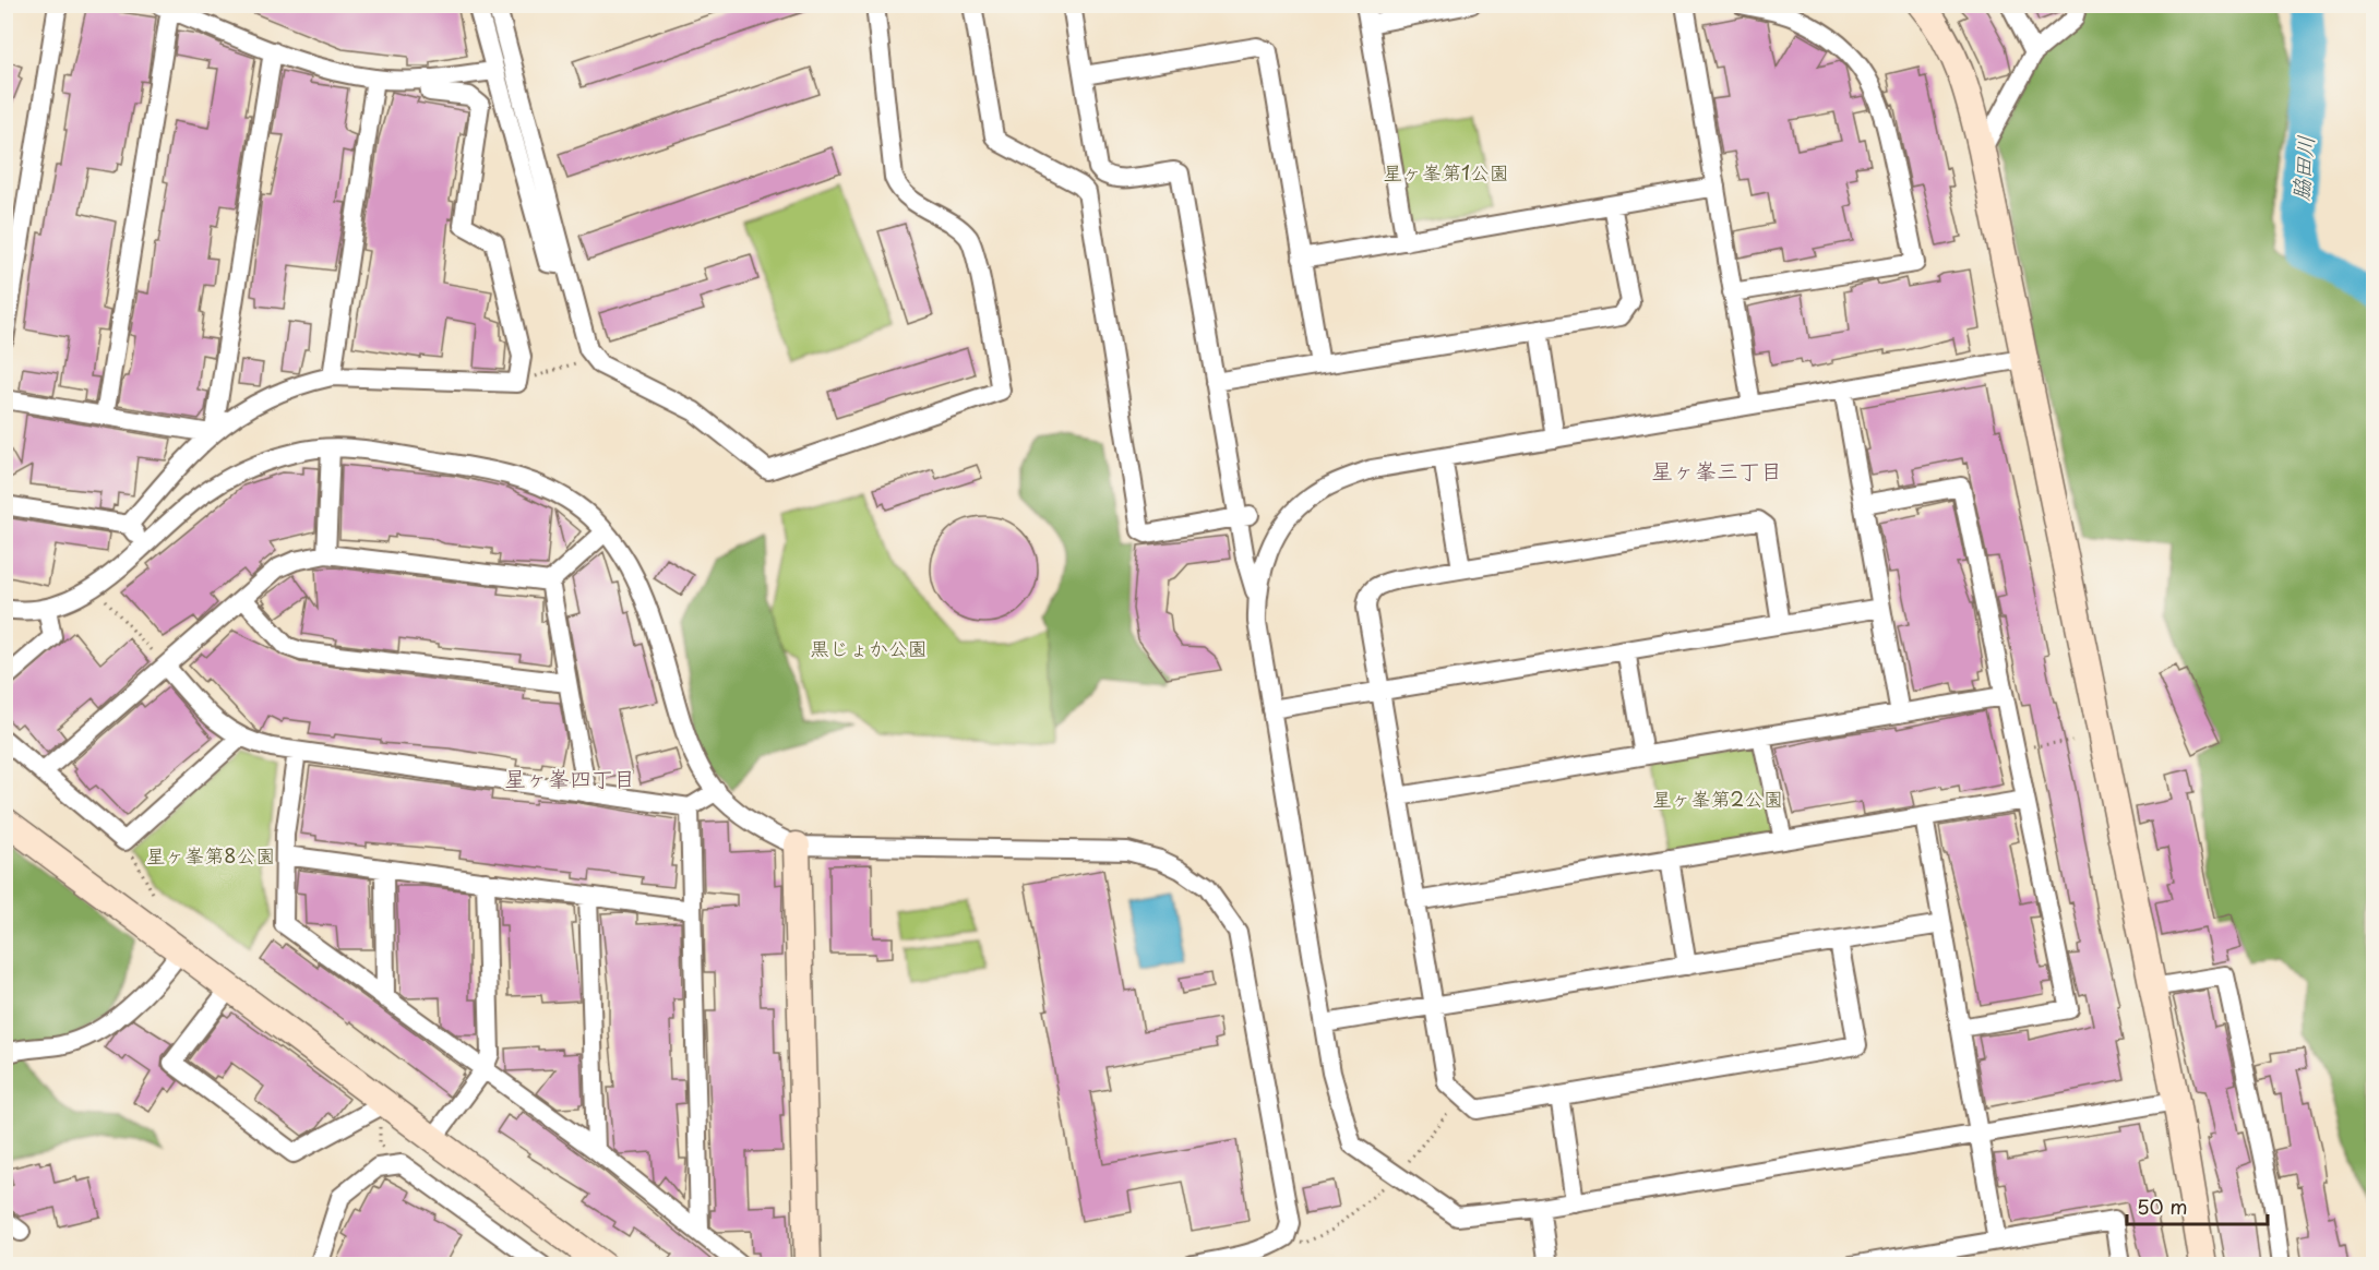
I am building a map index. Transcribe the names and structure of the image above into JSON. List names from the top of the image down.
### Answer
{
  "districts": ["星ヶ峯三丁目", "星ヶ峯四丁目"],
  "water": ["脇田川"],
  "parks": [
    "星ヶ峯第1公園",
    "黒じょか公園",
    "星ヶ峯第2公園",
    "星ヶ峯第8公園"
  ],
  "scale_bar": "50 m"
}
